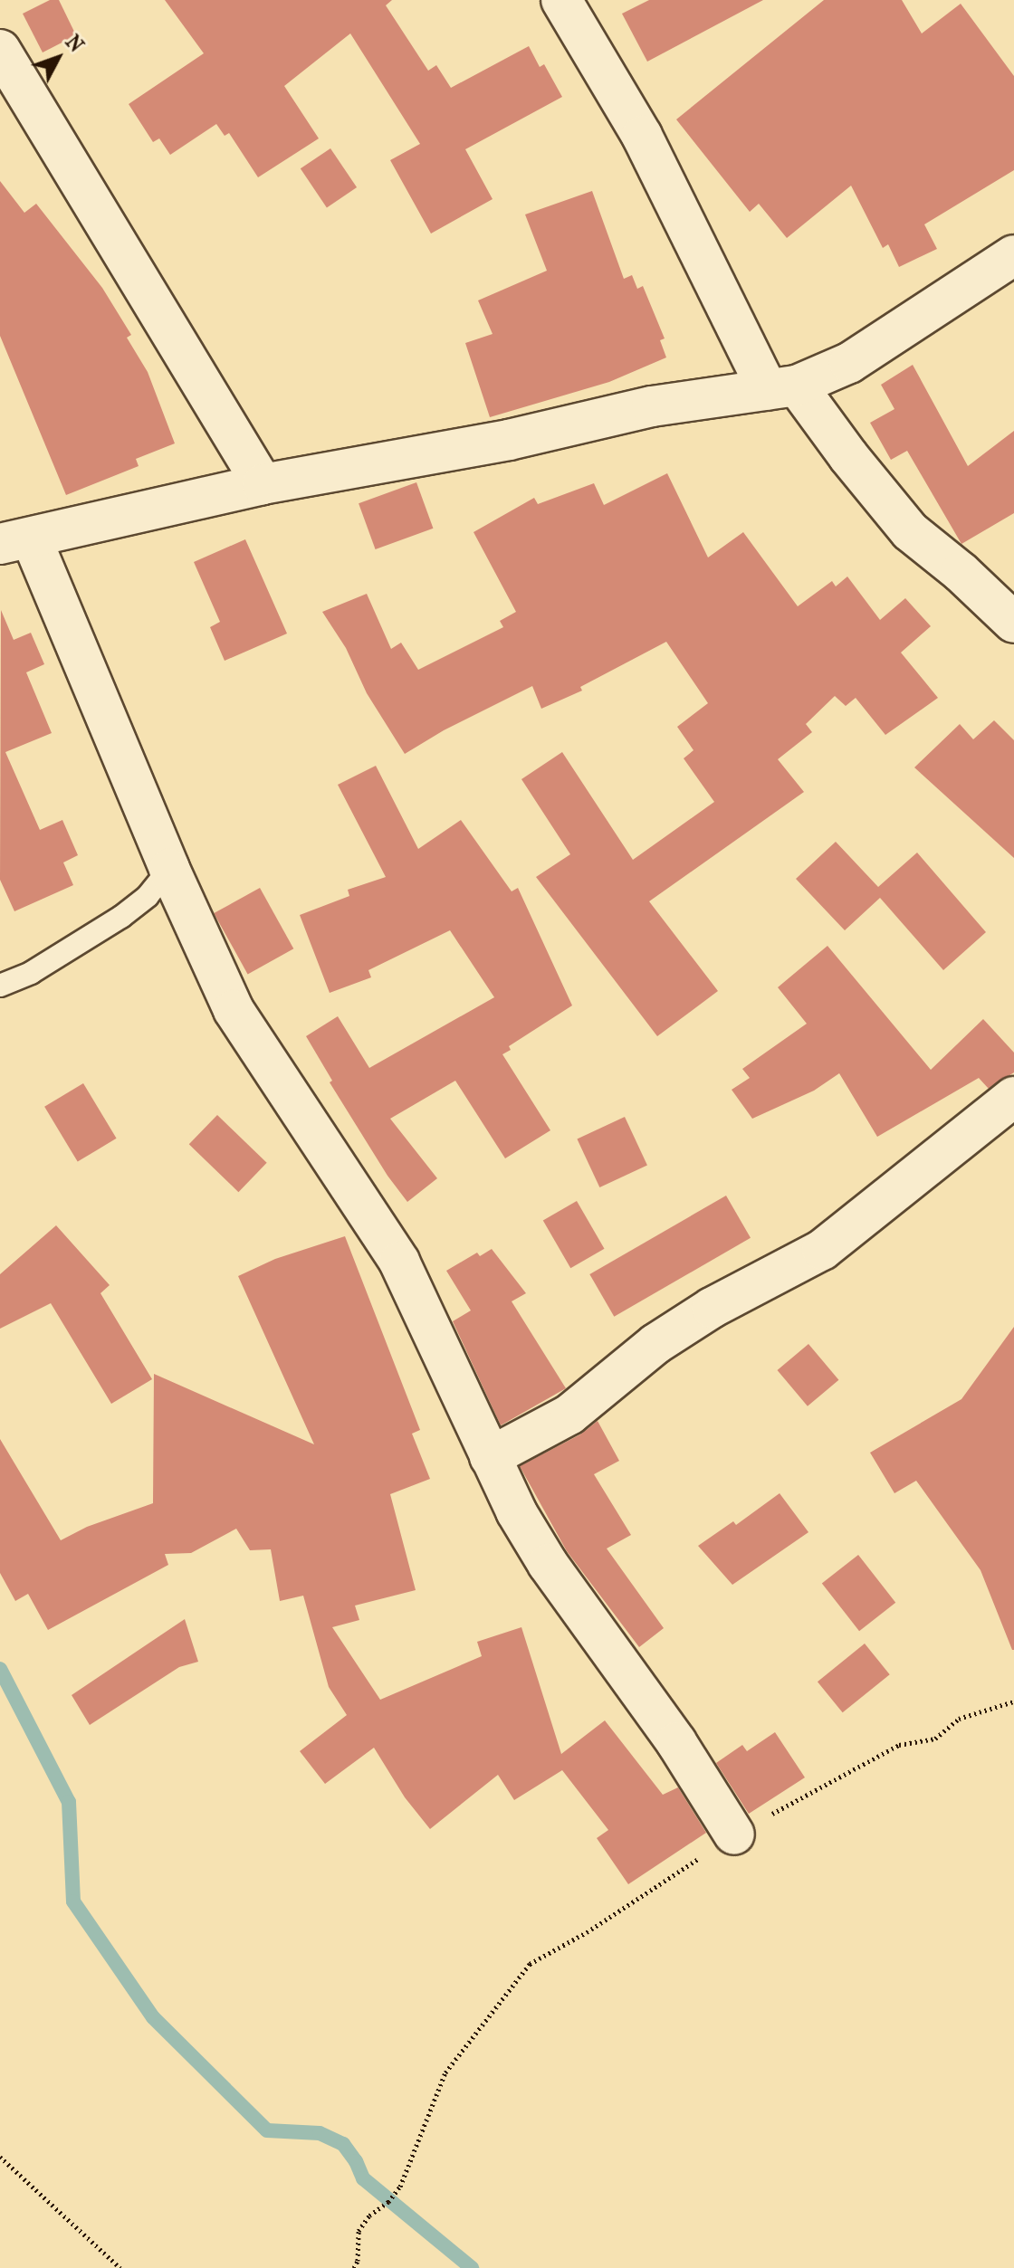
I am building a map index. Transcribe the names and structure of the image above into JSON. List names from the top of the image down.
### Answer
{
  "north": "top right"
}
